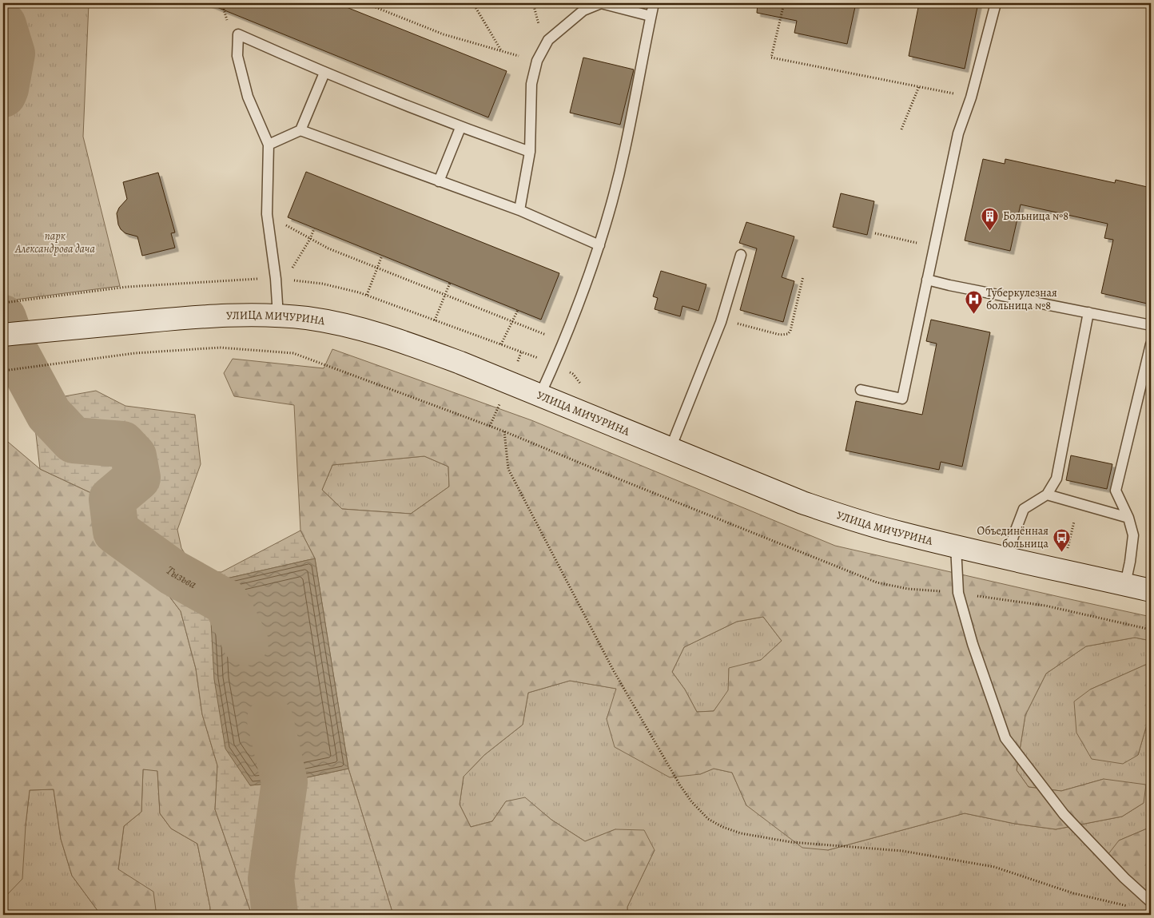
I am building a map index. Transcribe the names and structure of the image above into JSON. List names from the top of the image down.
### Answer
{
  "streets": {
    "main road": ["УЛИЦА МИЧУРИНА"]
  },
  "water": ["Тызьва"],
  "parks": ["парк Александрова дача"],
  "places": {
    "building": ["Больница №8"],
    "hospital": ["Туберкулезная больница №8"],
    "bus stop": ["Объединённая больница"]
  }
}
